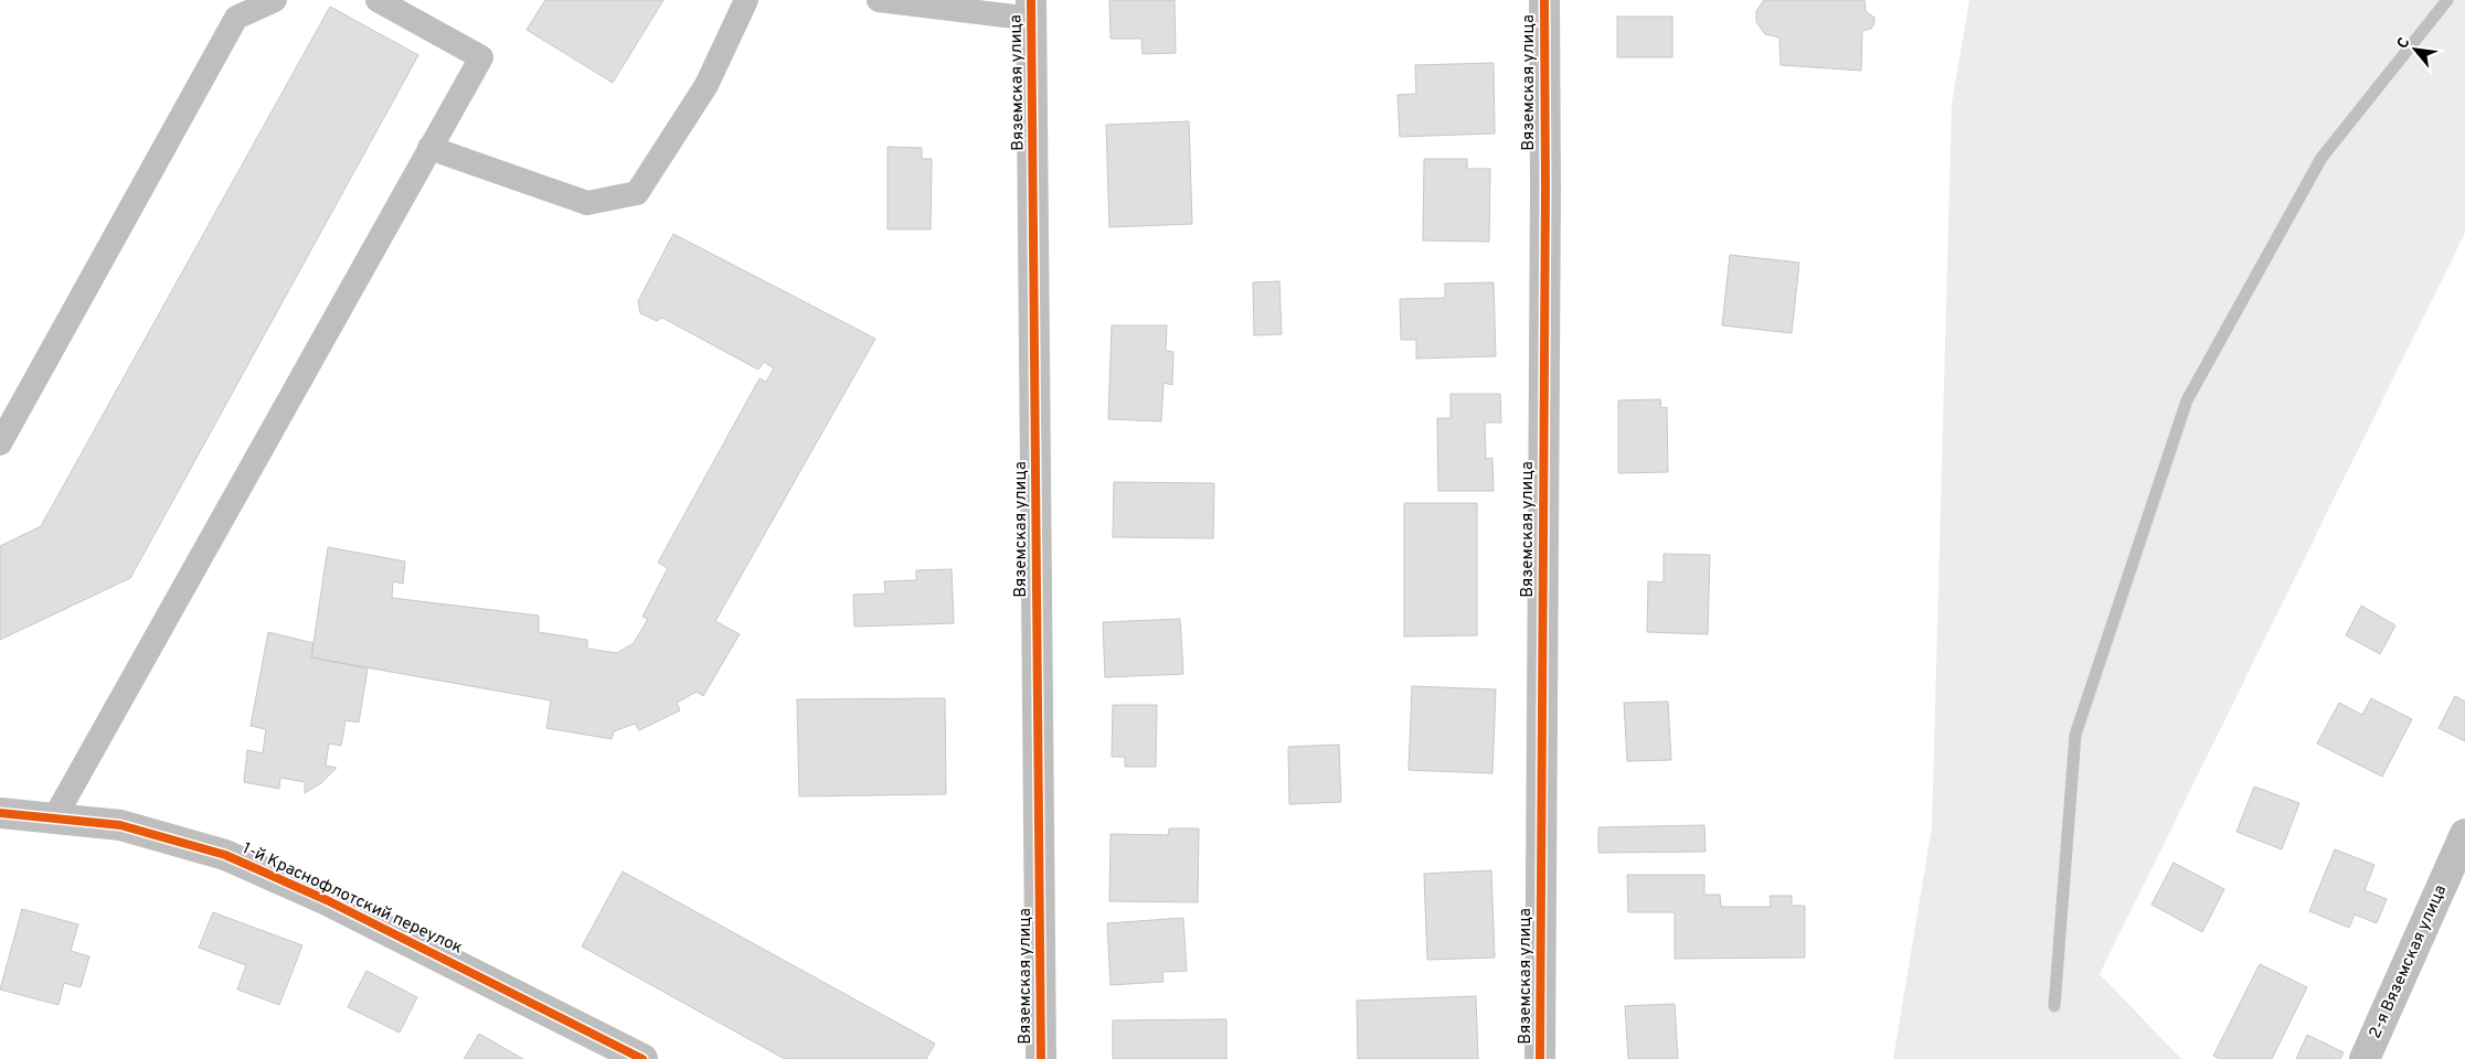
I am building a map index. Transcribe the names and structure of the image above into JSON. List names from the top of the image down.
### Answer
{
  "streets": {
    "street": ["Вяземская улица", "1-й Краснофлотский переулок", "2-я Вяземская улица"]
  },
  "north": "top left"
}
